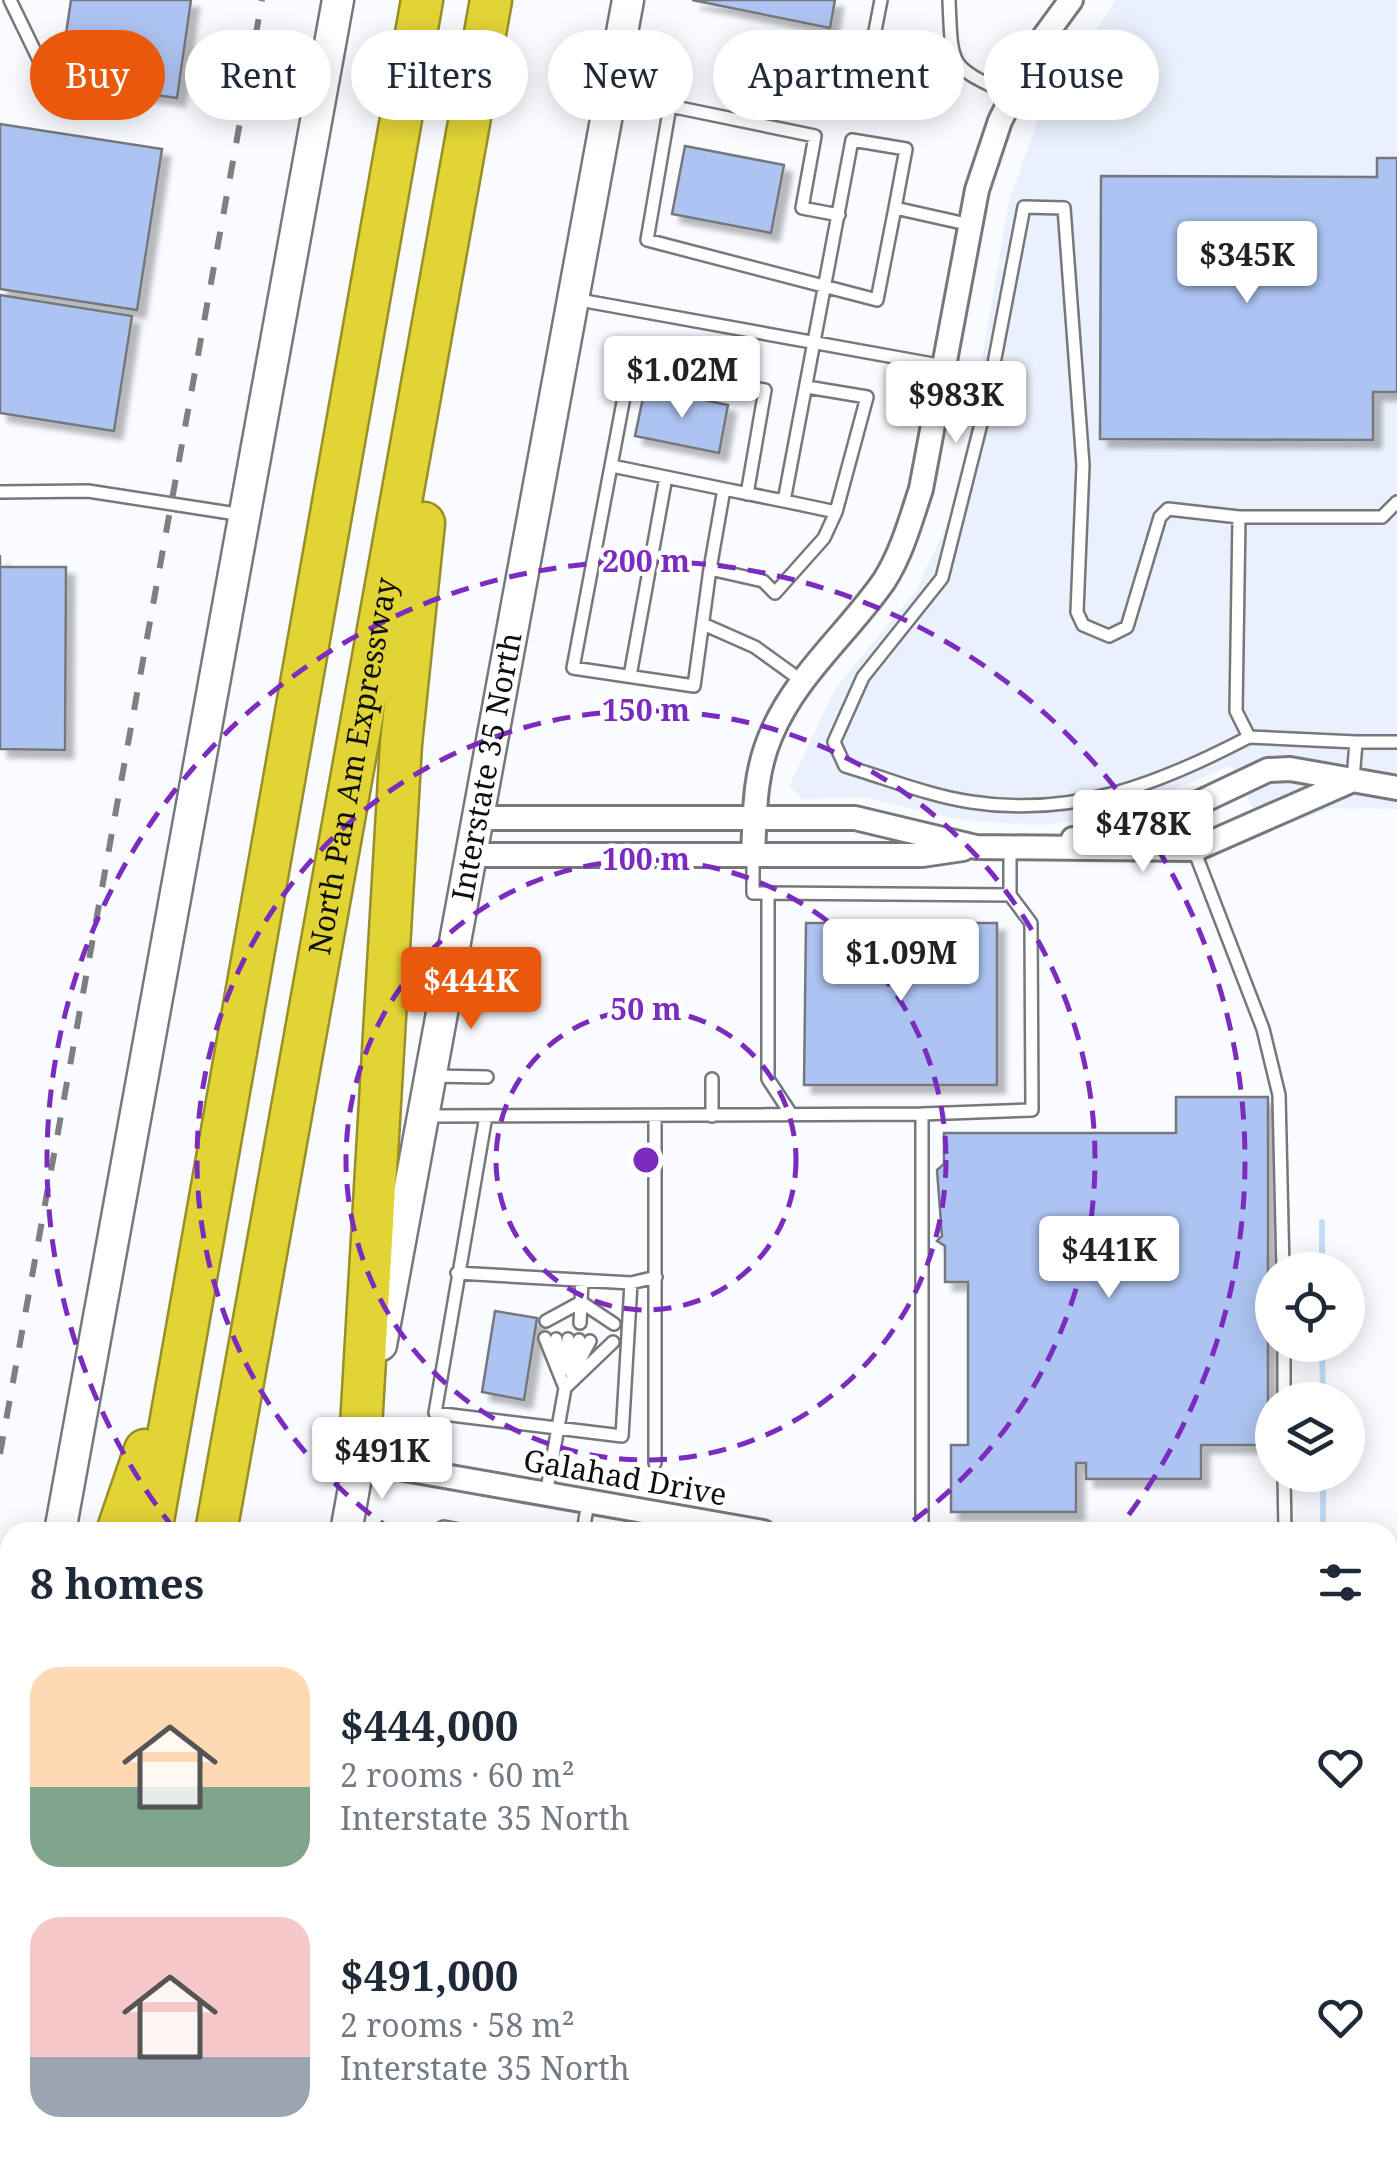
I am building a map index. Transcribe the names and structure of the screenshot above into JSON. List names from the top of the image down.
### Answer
{
  "streets": {
    "highway": ["North Pan Am Expressway"],
    "main road": ["Interstate 35 North"],
    "street": ["Galahad Drive"]
  },
  "crossings": [
    ["Interstate 35 North", "Galahad Drive"]
  ],
  "page": {
    "chip": [
      "Buy",
      "Rent",
      "Filters",
      "New",
      "Apartment",
      "House"
    ],
    "price": [
      "$345K",
      "$1.02M",
      "$983K",
      "$478K",
      "$1.09M",
      "$444K",
      "$441K",
      "$491K"
    ],
    "heading": "8 homes",
    "list": [
      {
        "name": "$444,000",
        "note": "2 rooms · 60 m² · Interstate 35 North"
      },
      {
        "name": "$491,000",
        "note": "2 rooms · 58 m² · Interstate 35 North"
      }
    ]
  },
  "rings": [
    "200 m",
    "150 m",
    "100 m",
    "50 m"
  ]
}
